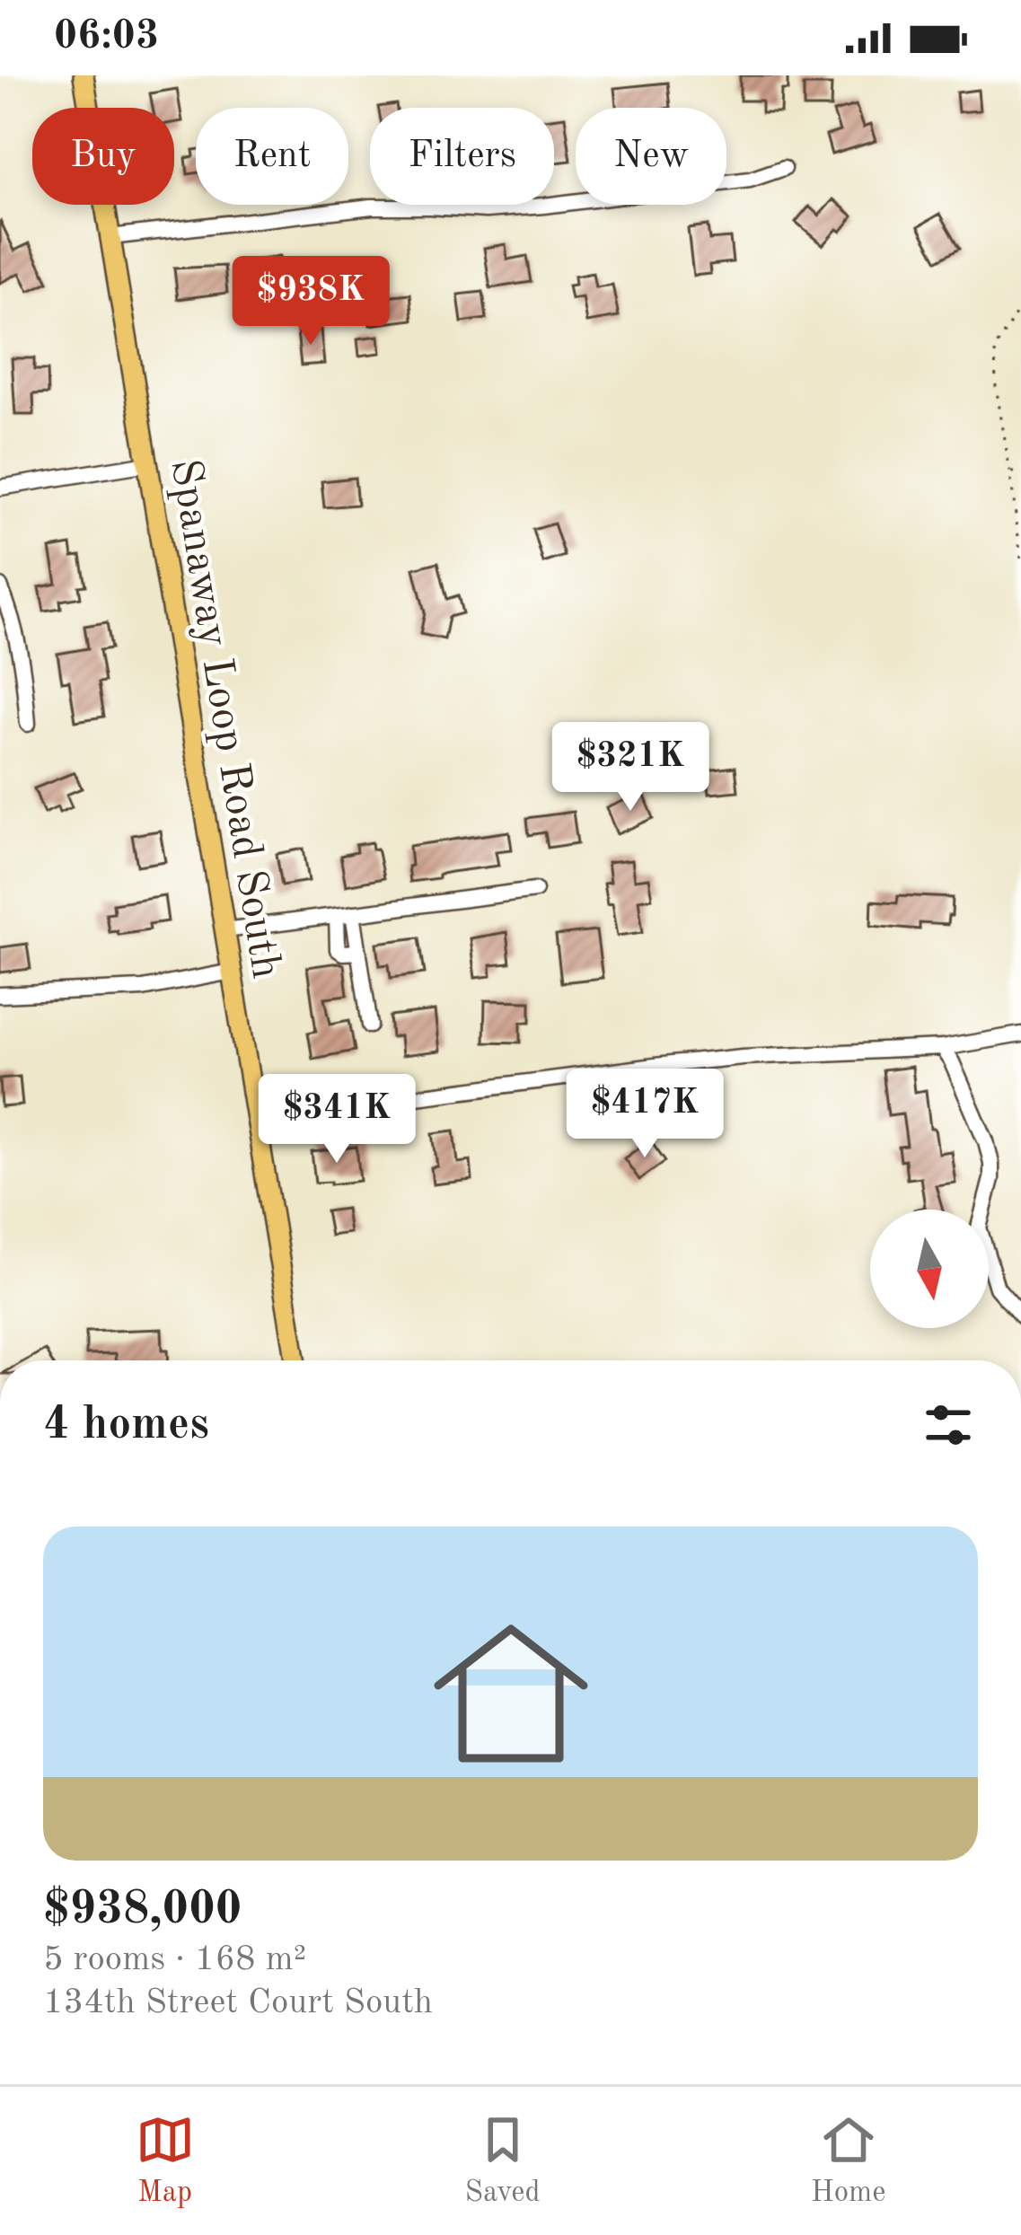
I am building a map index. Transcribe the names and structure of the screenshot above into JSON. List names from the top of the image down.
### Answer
{
  "streets": {
    "main road": ["Spanaway Loop Road South"]
  },
  "north": "bottom",
  "page": {
    "status": "06:03",
    "chip": [
      "Buy",
      "Rent",
      "Filters",
      "New"
    ],
    "price": [
      "$938K",
      "$321K",
      "$417K",
      "$341K"
    ],
    "heading": "4 homes",
    "list": [
      {
        "name": "$938,000",
        "note": "5 rooms · 168 m² · 134th Street Court South"
      }
    ],
    "tabs": ["Map", "Saved", "Home"]
  }
}
